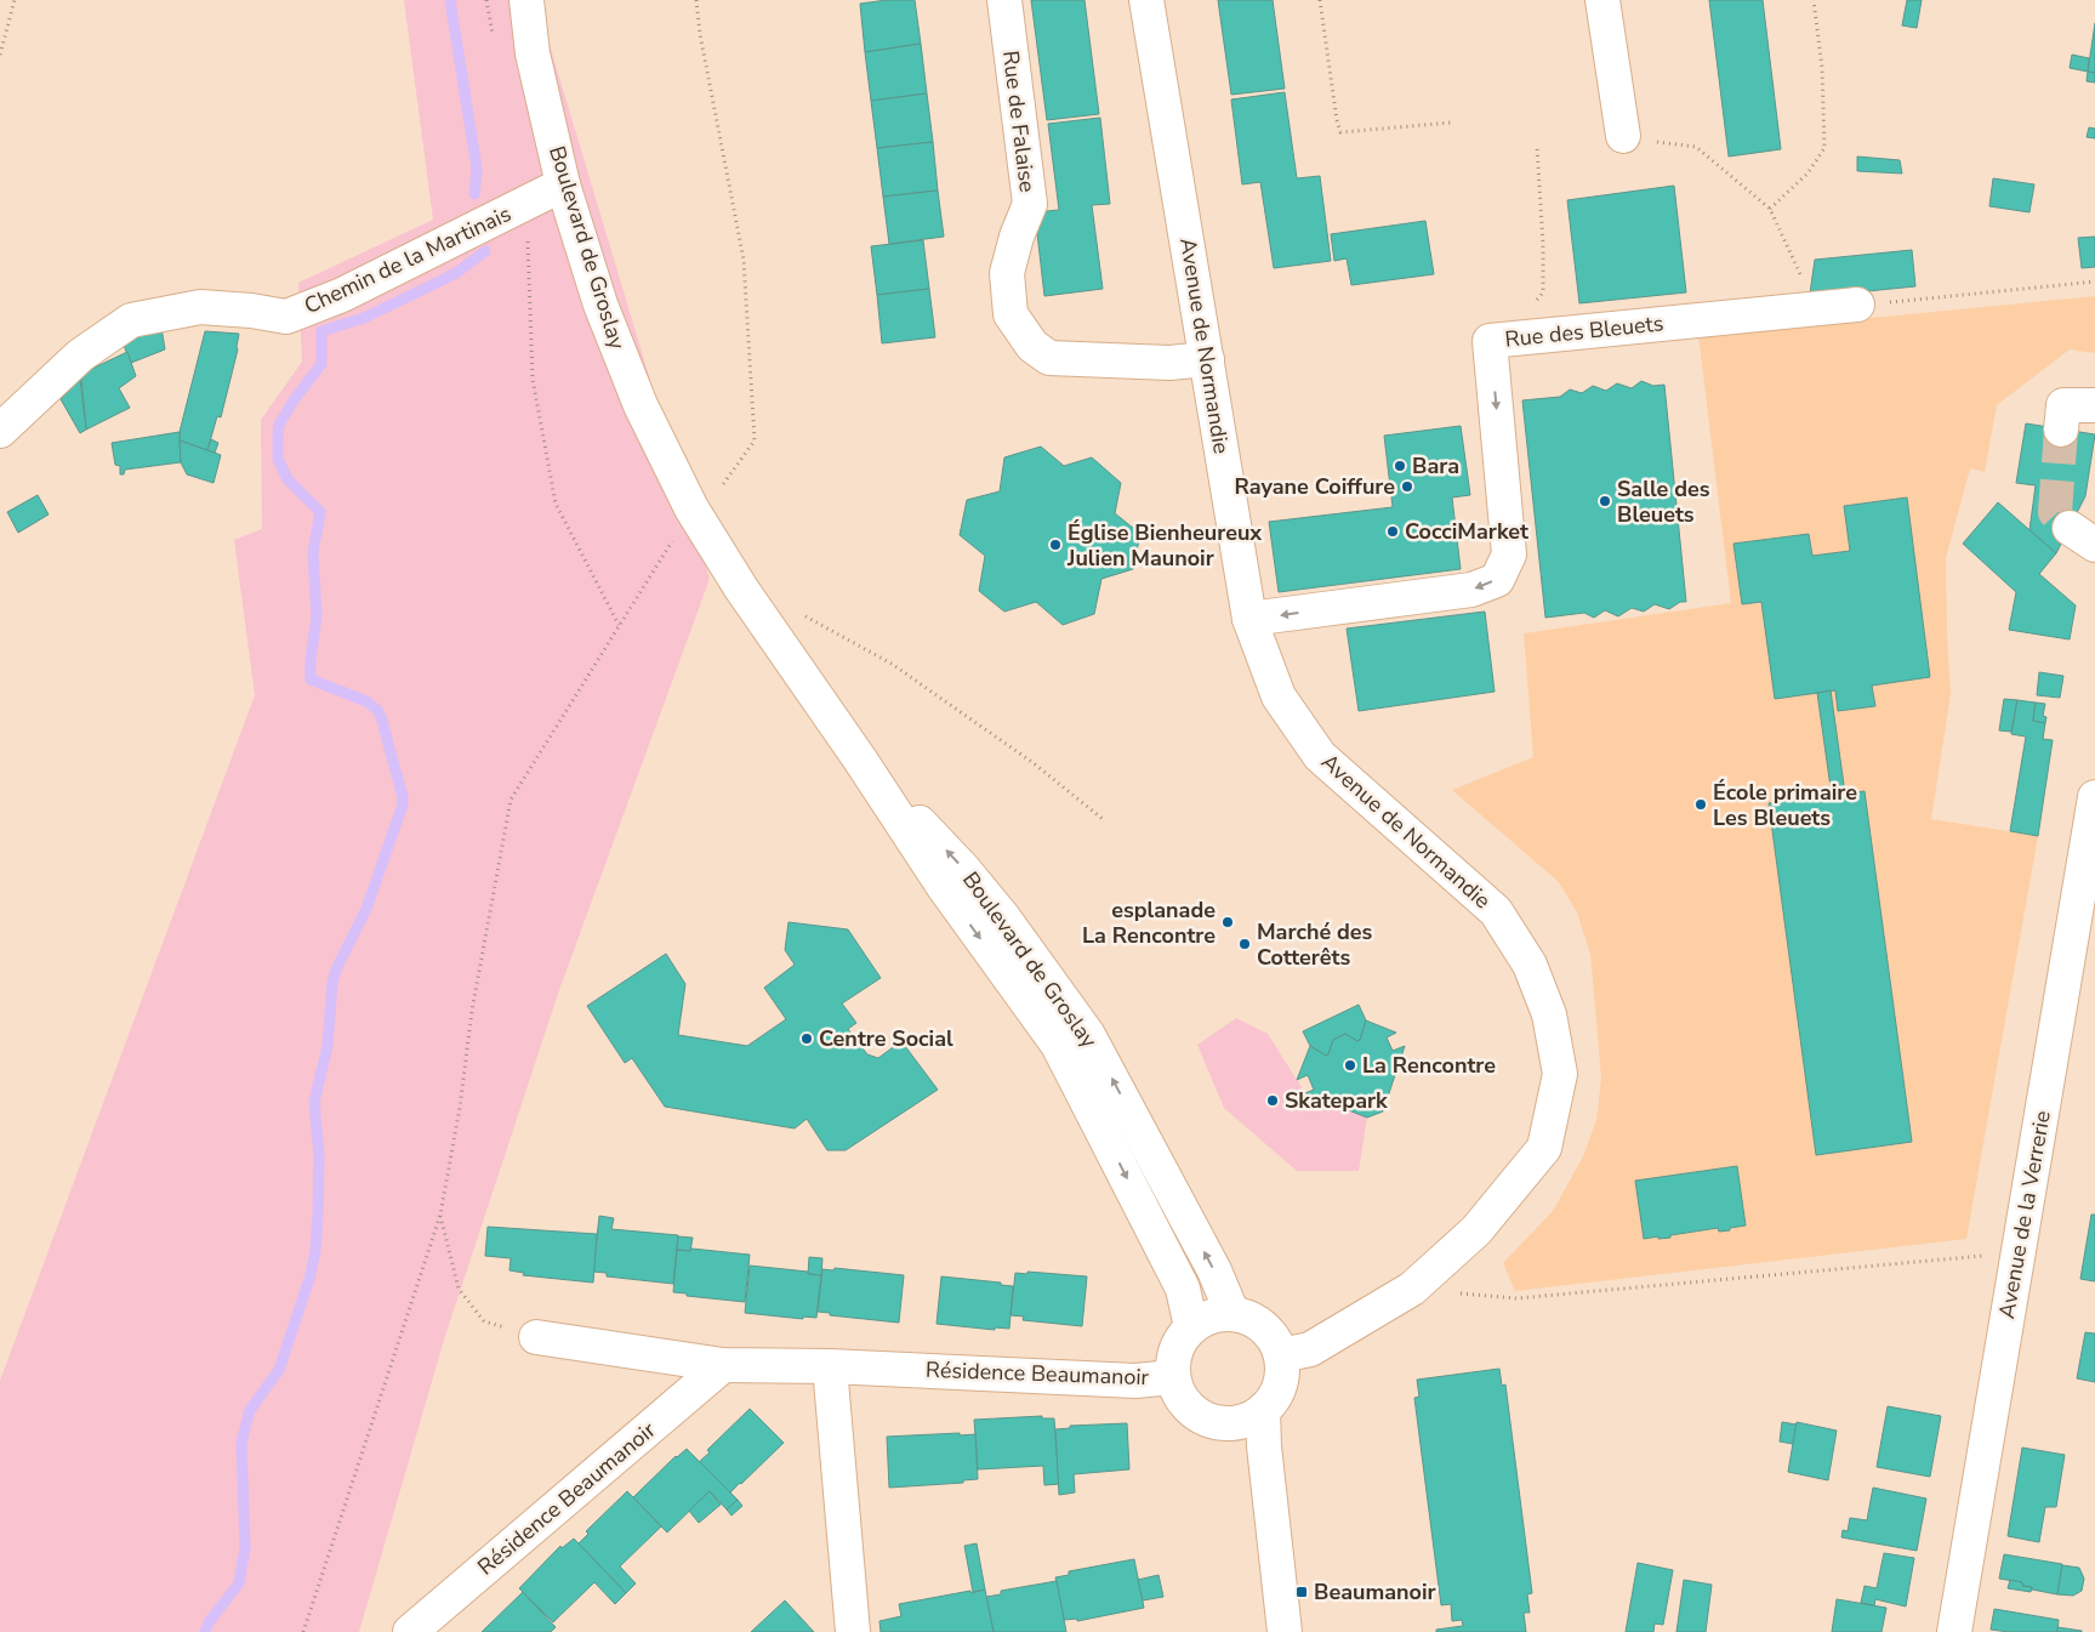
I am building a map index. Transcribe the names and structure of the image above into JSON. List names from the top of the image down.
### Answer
{
  "streets": {
    "street": [
      "Rue de Falaise",
      "Boulevard de Groslay",
      "Chemin de la Martinais",
      "Rue des Bleuets",
      "Avenue de Normandie",
      "Avenue de la Verrerie",
      "Résidence Beaumanoir"
    ]
  },
  "crossings": [
    ["Rue de Falaise", "Avenue de Normandie"],
    ["Boulevard de Groslay", "Chemin de la Martinais"],
    ["Boulevard de Groslay", "Avenue de Normandie"],
    ["Boulevard de Groslay", "Résidence Beaumanoir"],
    ["Rue des Bleuets", "Avenue de Normandie"],
    ["Avenue de Normandie", "Résidence Beaumanoir"]
  ],
  "places": {
    "other": [
      "Bara",
      "Rayane Coiffure",
      "Salle des Bleuets",
      "CocciMarket",
      "Église Bienheureux Julien Maunoir",
      "École primaire Les Bleuets",
      "esplanade La Rencontre",
      "Marché des Cotterêts",
      "Centre Social",
      "La Rencontre",
      "Skatepark"
    ],
    "transit": ["Beaumanoir"]
  }
}
